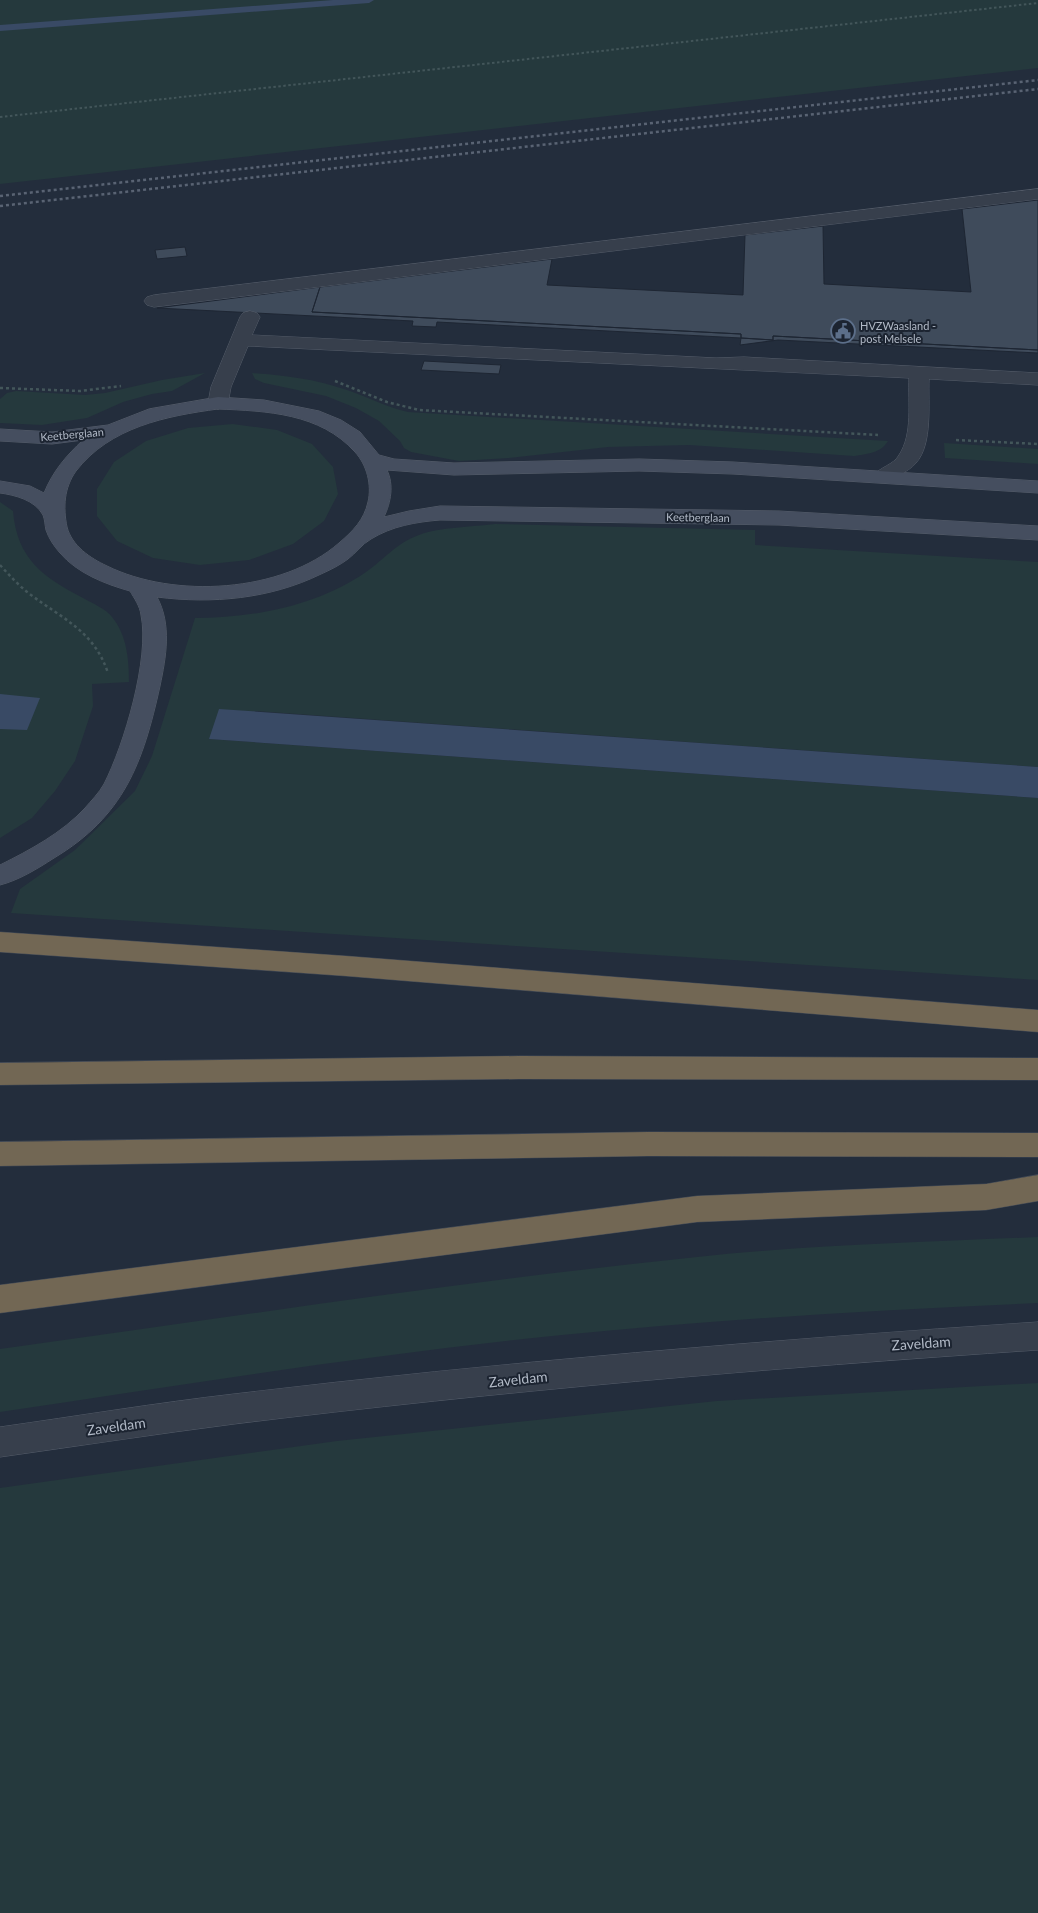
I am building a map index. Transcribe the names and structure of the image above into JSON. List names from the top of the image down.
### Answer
{
  "streets": {
    "main road": ["Keetberglaan"],
    "street": ["Zaveldam"]
  },
  "places": {
    "public building": ["HVZWaasland - post Melsele"]
  }
}
